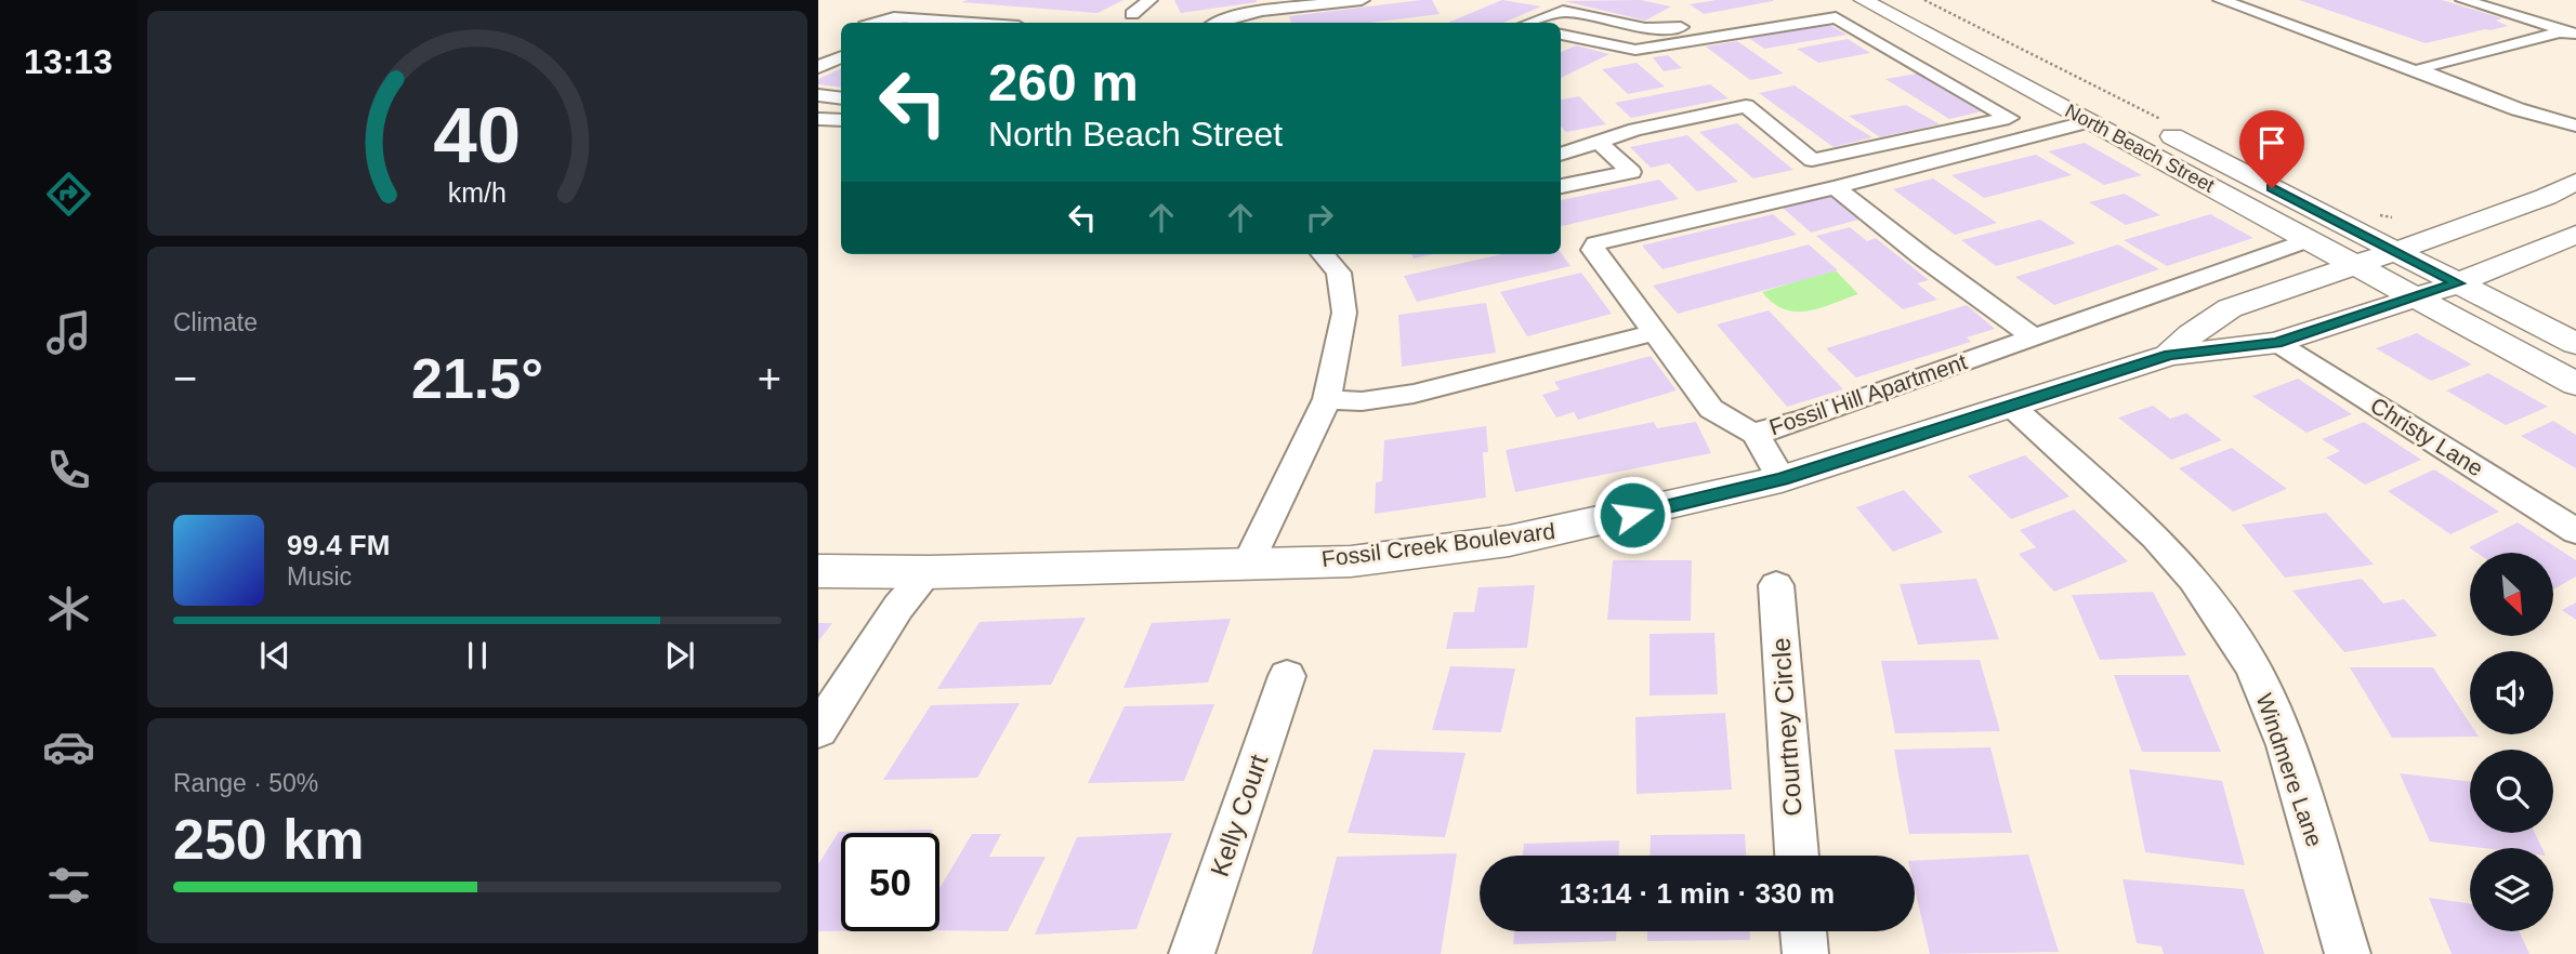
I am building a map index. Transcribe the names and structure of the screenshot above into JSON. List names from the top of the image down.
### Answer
{
  "streets": {
    "main road": ["North Beach Street", "Fossil Creek Boulevard"],
    "street": [
      "Fossil Hill Apartment",
      "Christy Lane",
      "Courtney Circle",
      "Windmere Lane",
      "Kelly Court"
    ]
  },
  "crossings": [
    ["North Beach Street", "Fossil Hill Apartment"],
    ["North Beach Street", "Fossil Creek Boulevard"],
    ["Christy Lane", "Fossil Creek Boulevard"],
    ["Fossil Creek Boulevard", "Windmere Lane"]
  ],
  "north": "bottom right",
  "page": {
    "tabs": "13:13",
    "turn": ["260 m", "North Beach Street"],
    "tile": [
      "Climate",
      ["Range · 50%", "250 km"]
    ],
    "heat": ["−", "21.5°", "+"],
    "song": ["99.4 FM", "Music"],
    "limit": "50",
    "trip": "13:14 · 1 min · 330 m",
    "gauge": ["40", "km/h"]
  }
}
